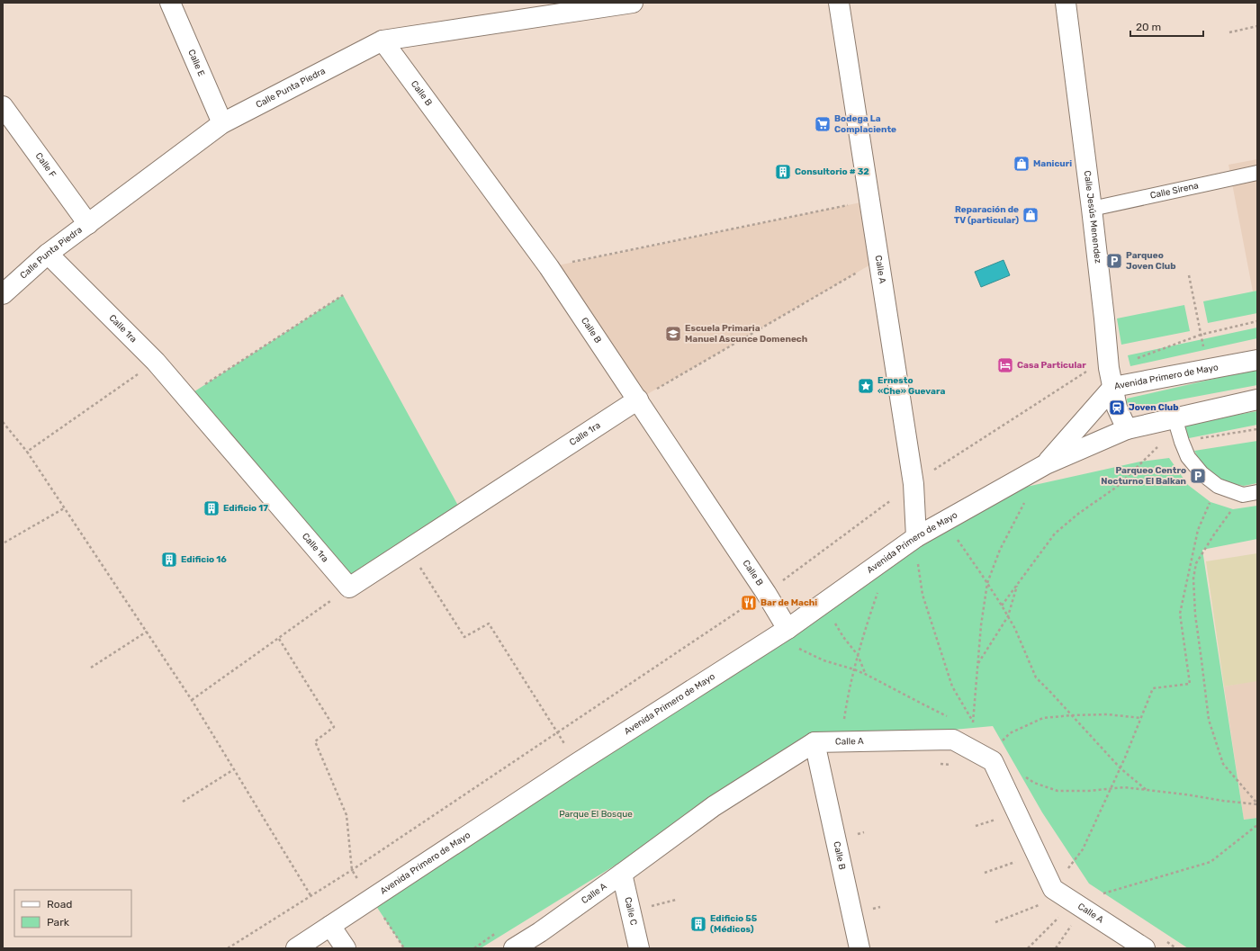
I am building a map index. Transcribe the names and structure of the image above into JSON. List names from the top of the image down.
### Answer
{
  "streets": {
    "street": [
      "Calle E",
      "Calle Punta Piedra",
      "Calle B",
      "Calle F",
      "Calle Jesús Menendez",
      "Calle A",
      "Calle 1ra",
      "Avenida Primero de Mayo",
      "Calle C"
    ],
    "lane": ["Calle Sirena"]
  },
  "crossings": [
    ["Calle E", "Calle Punta Piedra"],
    ["Calle Punta Piedra", "Calle B"],
    ["Calle Punta Piedra", "Calle F"],
    ["Calle Punta Piedra", "Calle 1ra"],
    ["Calle B", "Calle A"],
    ["Calle B", "Calle 1ra"],
    ["Calle B", "Avenida Primero de Mayo"],
    ["Calle Sirena", "Calle Jesús Menendez"],
    ["Calle Jesús Menendez", "Avenida Primero de Mayo"],
    ["Calle A", "Avenida Primero de Mayo"],
    ["Calle A", "Calle C"]
  ],
  "parks": ["Parque El Bosque"],
  "places": {
    "supermarket": ["Bodega La Complaciente"],
    "shop": ["Manicuri", "Reparación de TV (particular)"],
    "building": [
      "Consultorio # 32",
      "Edificio 17",
      "Edificio 16",
      "Edificio 55 (Médicos)"
    ],
    "parking": ["Parqueo Joven Club", "Parqueo Centro Nocturno El Balkan"],
    "school or university": ["Escuela Primaria Manuel Ascunce Domenech"],
    "hotel": ["Casa Particular"],
    "place": ["Ernesto «Che» Guevara"],
    "station": ["Joven Club"],
    "restaurant": ["Bar de Machi"]
  },
  "legend": ["Road", "Park"],
  "scale_bar": "20 m"
}
